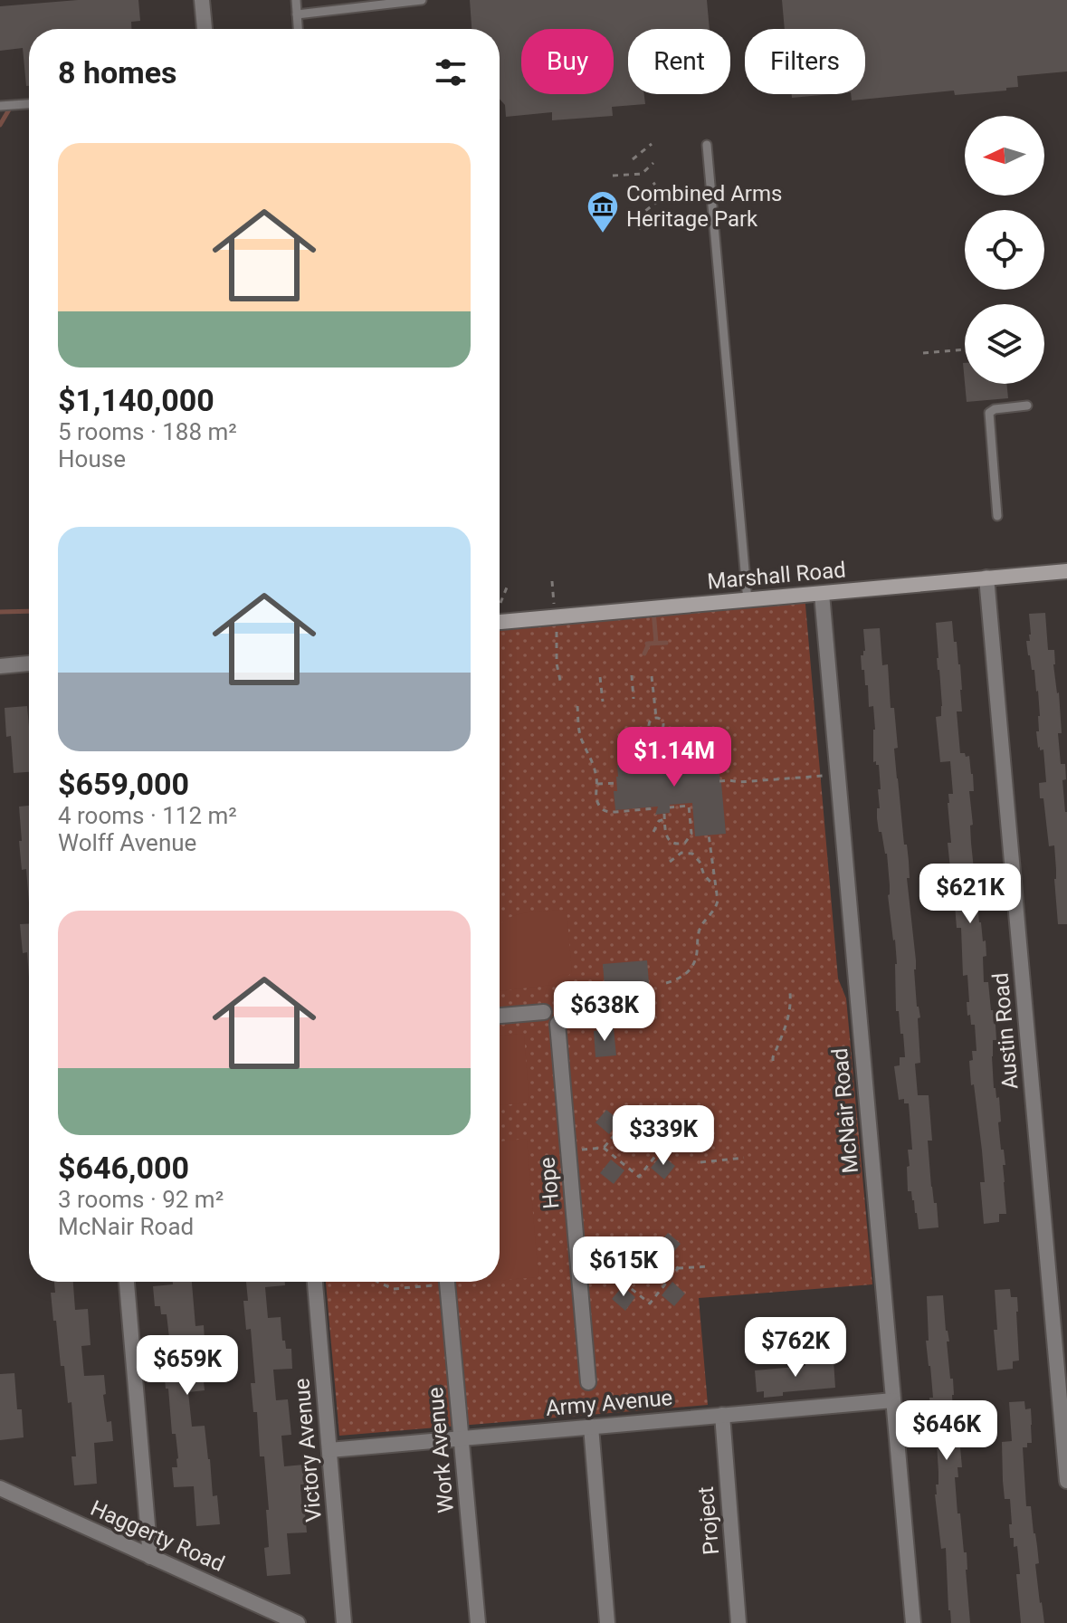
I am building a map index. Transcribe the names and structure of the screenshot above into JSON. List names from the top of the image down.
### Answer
{
  "streets": {
    "street": [
      "Marshall Road",
      "Austin Road",
      "McNair Road",
      "Hope",
      "Army Avenue",
      "Victory Avenue",
      "Work Avenue",
      "Project",
      "Haggerty Road"
    ]
  },
  "crossings": [
    ["Marshall Road", "Austin Road"],
    ["Marshall Road", "McNair Road"],
    ["McNair Road", "Army Avenue"],
    ["Army Avenue", "Victory Avenue"],
    ["Army Avenue", "Work Avenue"],
    ["Army Avenue", "Project"]
  ],
  "places": {
    "museum": ["Combined Arms Heritage Park"]
  },
  "north": "left",
  "page": {
    "chip": ["Buy", "Rent", "Filters"],
    "heading": "8 homes",
    "list": [
      {
        "name": "$1,140,000",
        "note": "5 rooms · 188 m² · House"
      },
      {
        "name": "$659,000",
        "note": "4 rooms · 112 m² · Wolff Avenue"
      },
      {
        "name": "$646,000",
        "note": "3 rooms · 92 m² · McNair Road"
      }
    ],
    "price": [
      "$1.14M",
      "$621K",
      "$638K",
      "$339K",
      "$615K",
      "$762K",
      "$659K",
      "$646K"
    ]
  }
}
